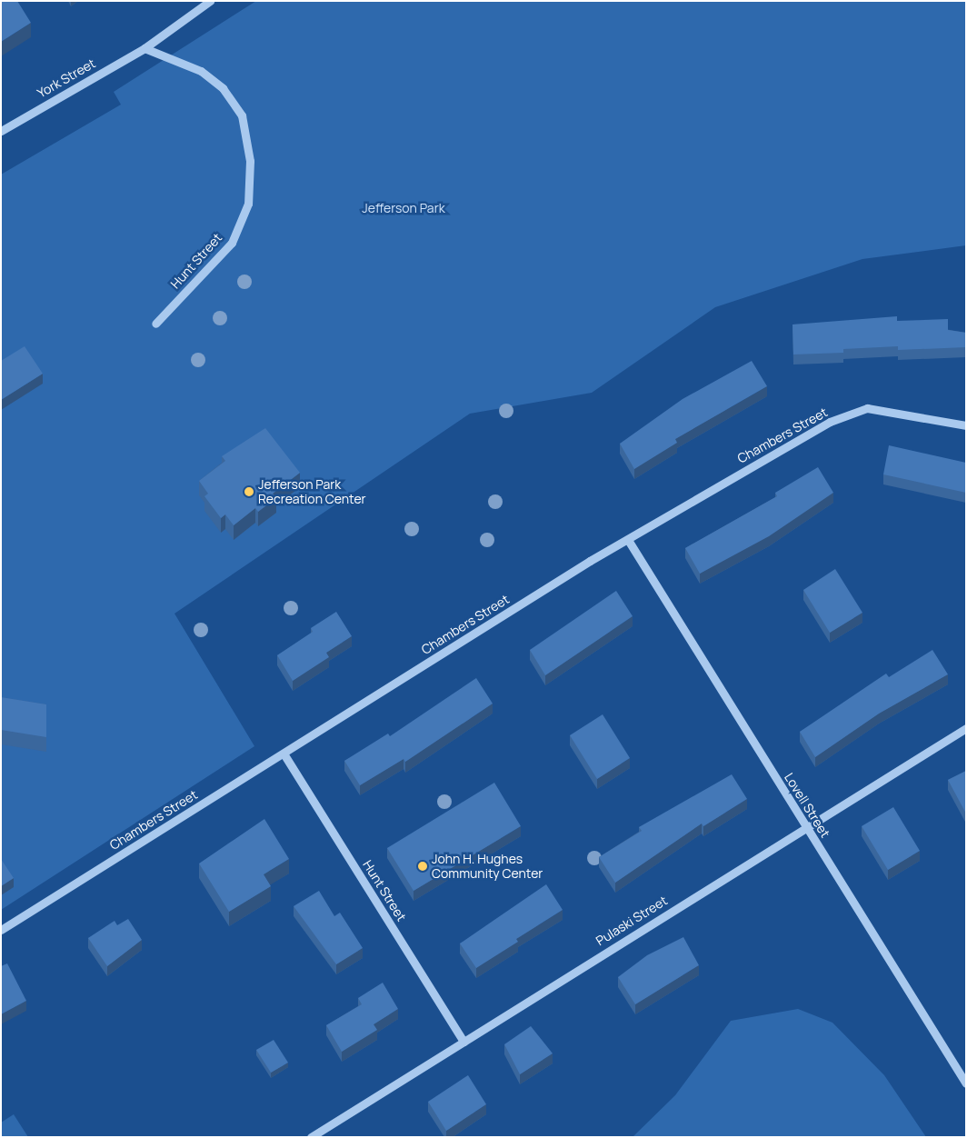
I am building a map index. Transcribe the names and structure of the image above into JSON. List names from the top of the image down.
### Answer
{
  "streets": {
    "street": [
      "York Street",
      "Hunt Street",
      "Chambers Street",
      "Lovell Street",
      "Pulaski Street"
    ]
  },
  "crossings": [
    ["York Street", "Hunt Street"],
    ["Hunt Street", "Chambers Street"],
    ["Hunt Street", "Pulaski Street"],
    ["Chambers Street", "Lovell Street"],
    ["Lovell Street", "Pulaski Street"]
  ],
  "parks": ["Jefferson Park"],
  "places": ["Jefferson Park Recreation Center", "John H. Hughes Community Center"]
}
